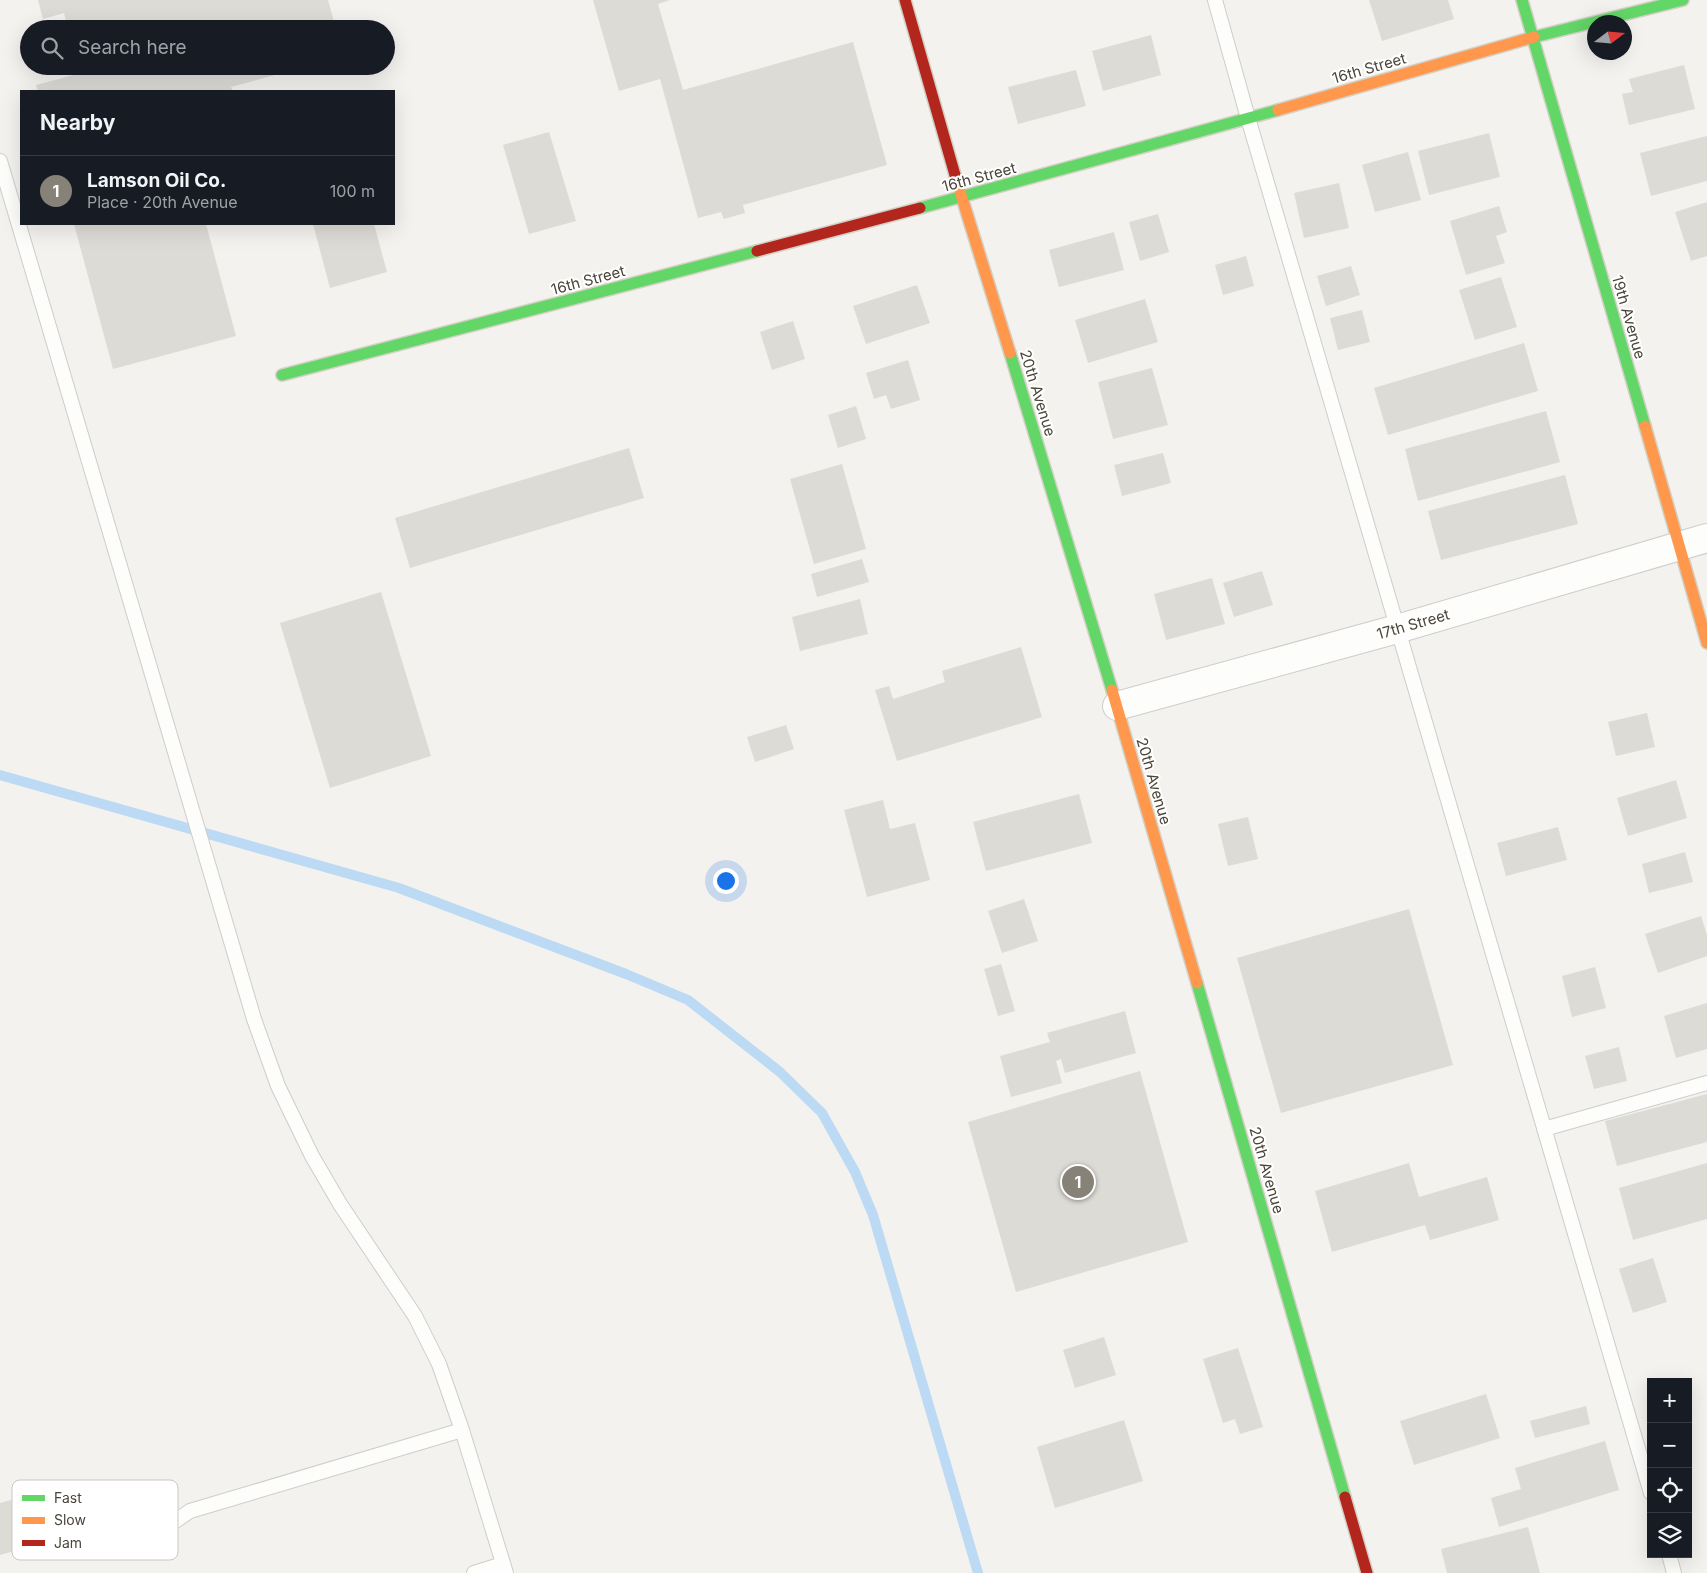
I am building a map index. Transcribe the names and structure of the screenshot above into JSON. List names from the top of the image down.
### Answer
{
  "streets": {
    "street": [
      "16th Street",
      "19th Avenue",
      "20th Avenue",
      "17th Street"
    ]
  },
  "crossings": [
    ["16th Street", "19th Avenue"],
    ["16th Street", "20th Avenue"],
    ["19th Avenue", "17th Street"],
    ["20th Avenue", "17th Street"]
  ],
  "legend": ["Fast", "Slow", "Jam"],
  "north": "right",
  "page": {
    "search": "Search here",
    "heading": "Nearby",
    "list": [
      {
        "mark": "1",
        "name": "Lamson Oil Co.",
        "note": "Place · 20th Avenue",
        "value": "100 m"
      }
    ],
    "pins": "1",
    "map_buttons": ["+", "−"]
  }
}
